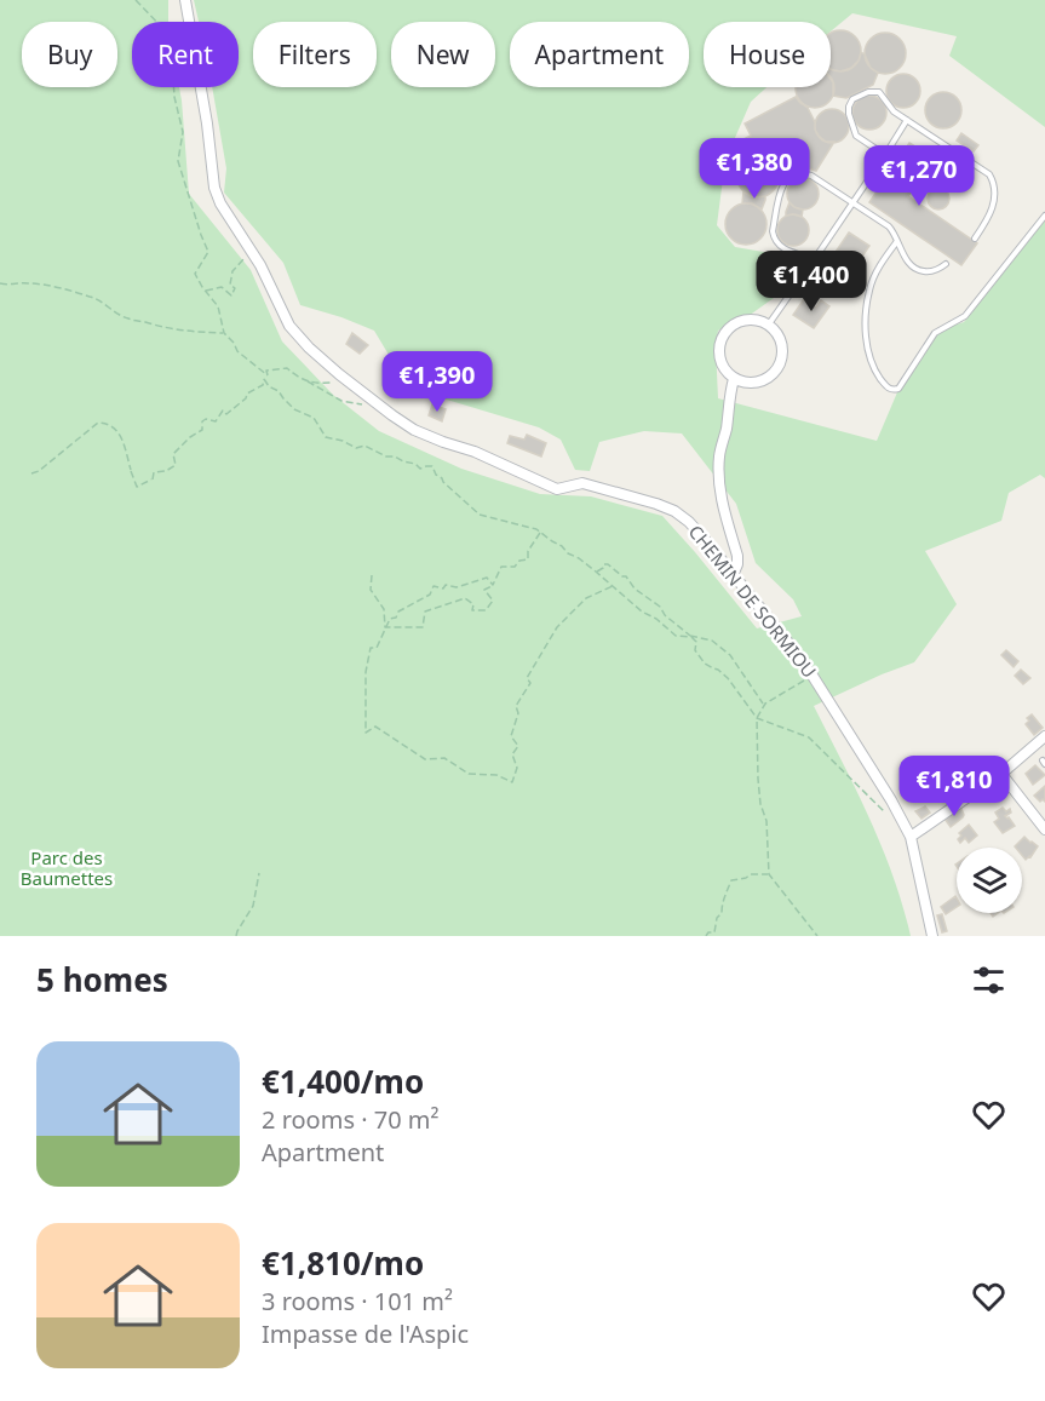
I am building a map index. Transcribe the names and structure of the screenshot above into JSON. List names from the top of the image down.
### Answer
{
  "streets": {
    "street": ["CHEMIN DE SORMIOU"]
  },
  "parks": ["Parc des Baumettes"],
  "page": {
    "chip": [
      "Buy",
      "Rent",
      "Filters",
      "New",
      "Apartment",
      "House"
    ],
    "price": [
      "€1,380",
      "€1,270",
      "€1,400",
      "€1,390",
      "€1,810"
    ],
    "heading": "5 homes",
    "list": [
      {
        "name": "€1,400/mo",
        "note": "2 rooms · 70 m² · Apartment"
      },
      {
        "name": "€1,810/mo",
        "note": "3 rooms · 101 m² · Impasse de l'Aspic"
      }
    ]
  }
}
